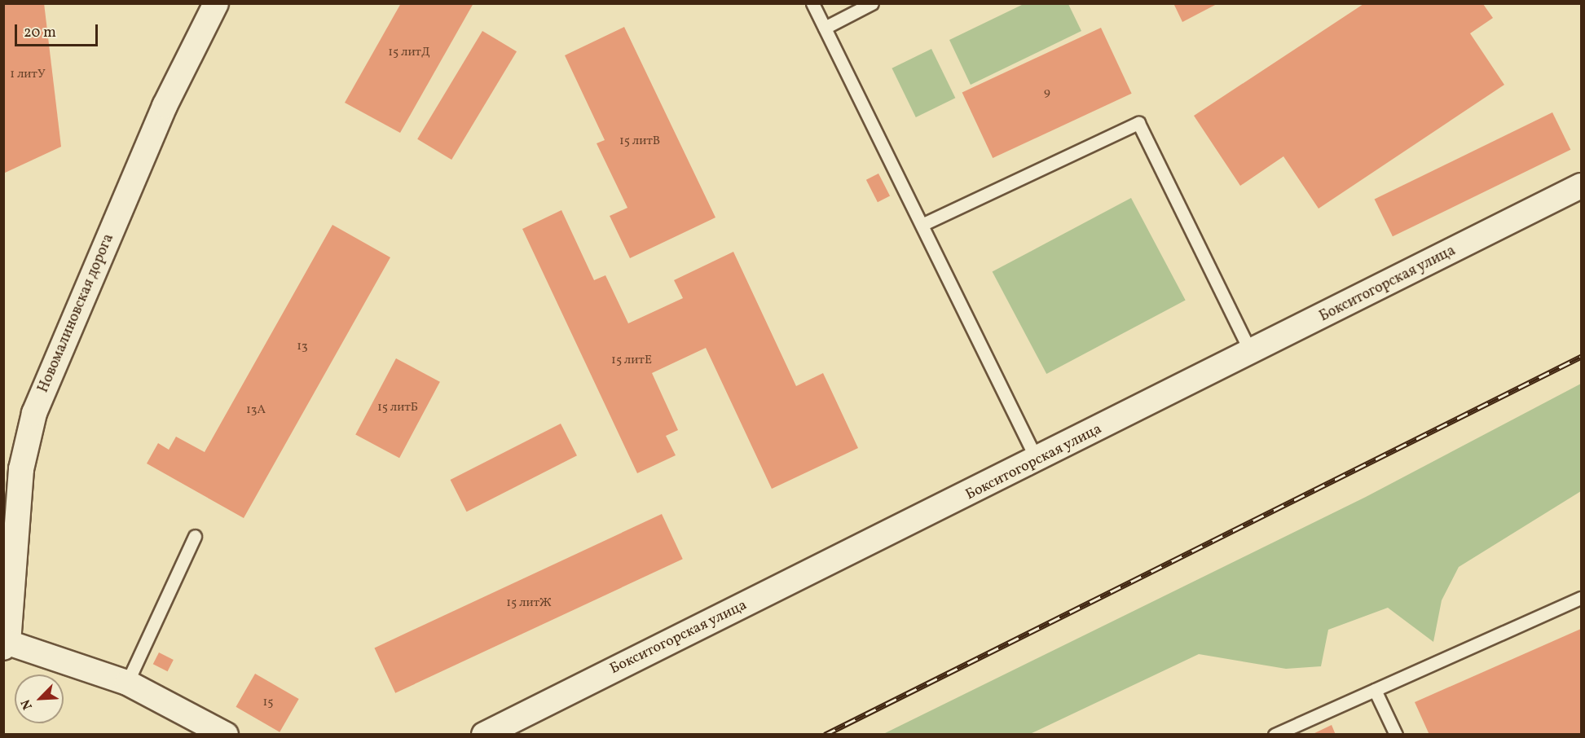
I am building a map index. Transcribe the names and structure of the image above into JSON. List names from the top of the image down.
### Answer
{
  "streets": {
    "street": ["Бокситогорская улица", "Новомалиновская дорога"]
  },
  "house_numbers": [
    "15 литД",
    "1 литУ",
    "9",
    "15 литВ",
    "13",
    "15 литЕ",
    "15 литБ",
    "13А",
    "15 литЖ",
    "15"
  ],
  "scale_bar": "20 m",
  "north": "bottom left"
}
